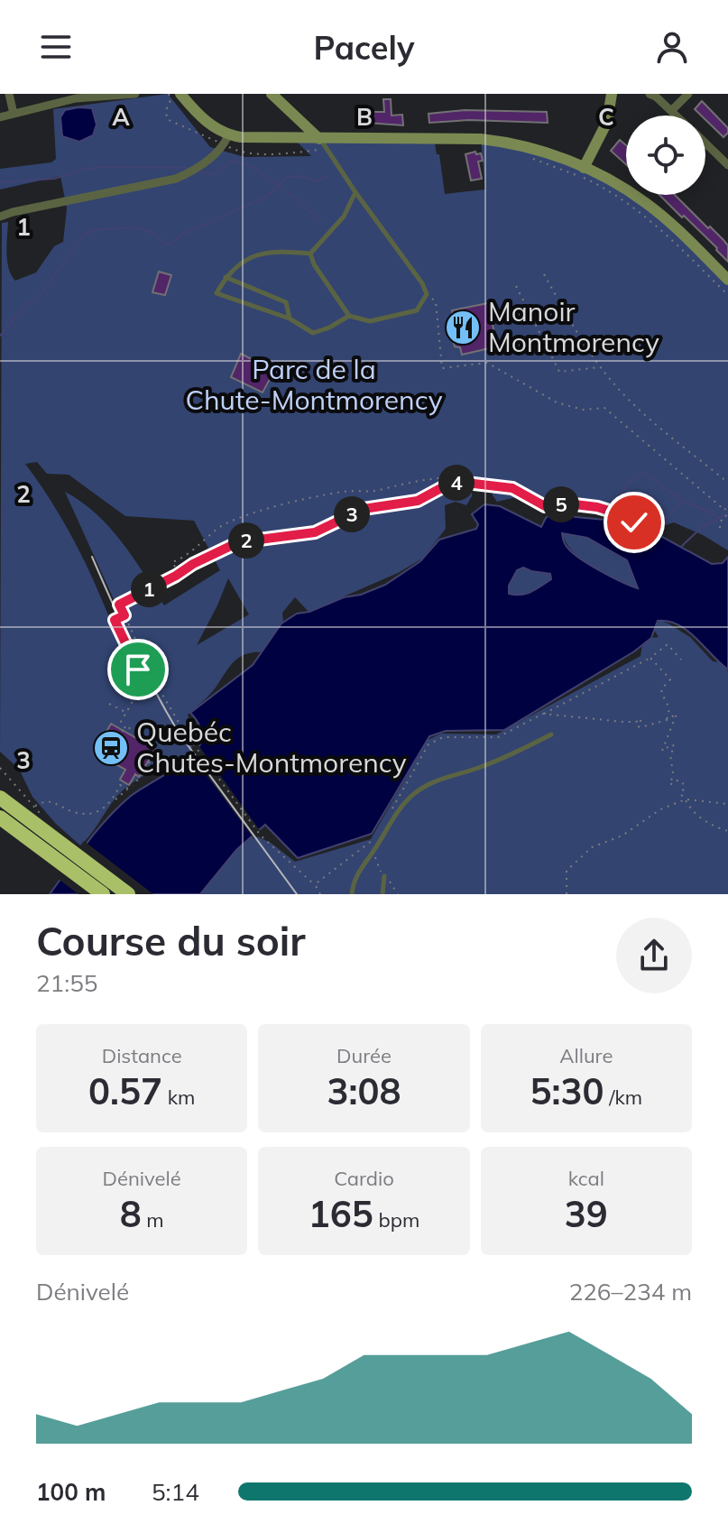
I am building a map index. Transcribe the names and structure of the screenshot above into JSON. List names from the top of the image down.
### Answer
{
  "parks": ["Parc de la Chute-Montmorency"],
  "places": {
    "restaurant": ["Manoir Montmorency"],
    "station": ["Quebéc Chutes-Montmorency"]
  },
  "page": {
    "header": "Pacely",
    "pins": [
      "4",
      "5",
      "3",
      "2",
      "1"
    ],
    "heading": ["Course du soir", "21:55"],
    "stats": [
      ["Distance", "0.57 km"],
      ["Durée", "3:08"],
      ["Allure", "5:30 /km"],
      ["Dénivelé", "8 m"],
      ["Cardio", "165 bpm"],
      ["kcal", "39"]
    ],
    "chart": ["Dénivelé", "226–234 m"],
    "list": [
      {
        "name": "100 m",
        "note": "5:14"
      }
    ]
  },
  "grid": {
    "columns": ["A", "B", "C"],
    "rows": ["1", "2", "3"]
  }
}
